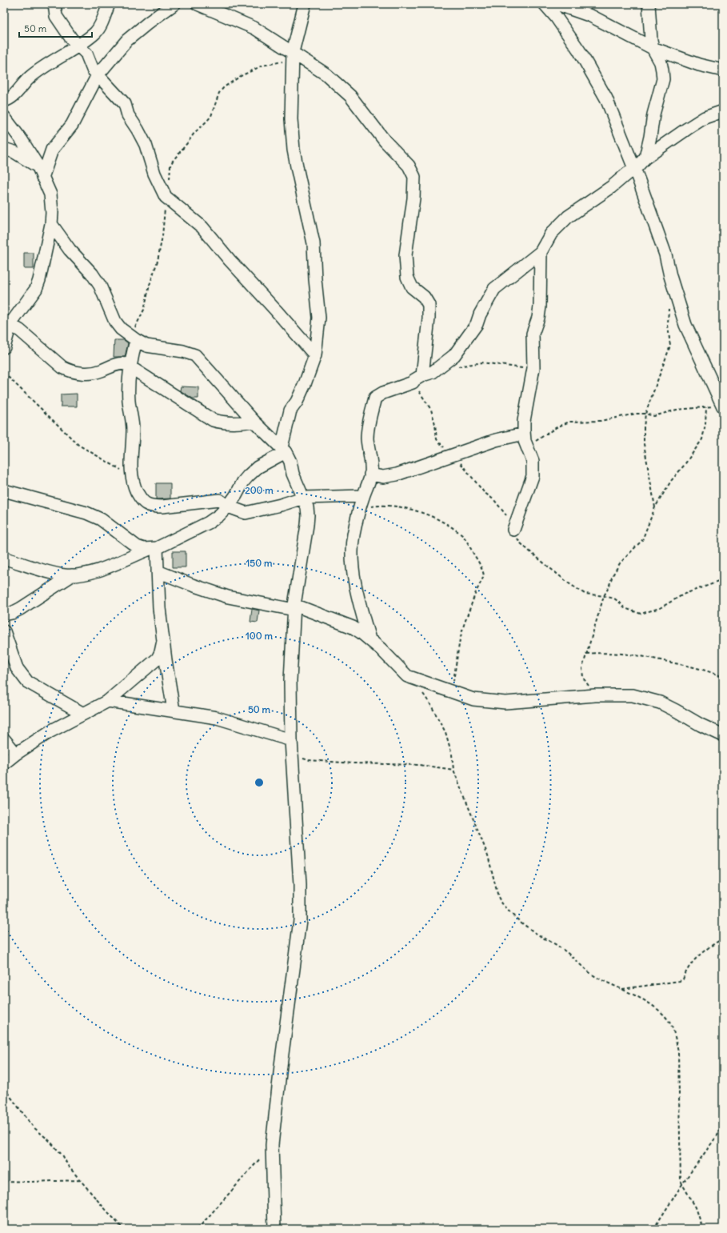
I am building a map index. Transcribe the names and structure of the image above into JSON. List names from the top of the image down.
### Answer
{
  "scale_bar": "50 m",
  "rings": [
    "200 m",
    "150 m",
    "100 m",
    "50 m"
  ]
}
